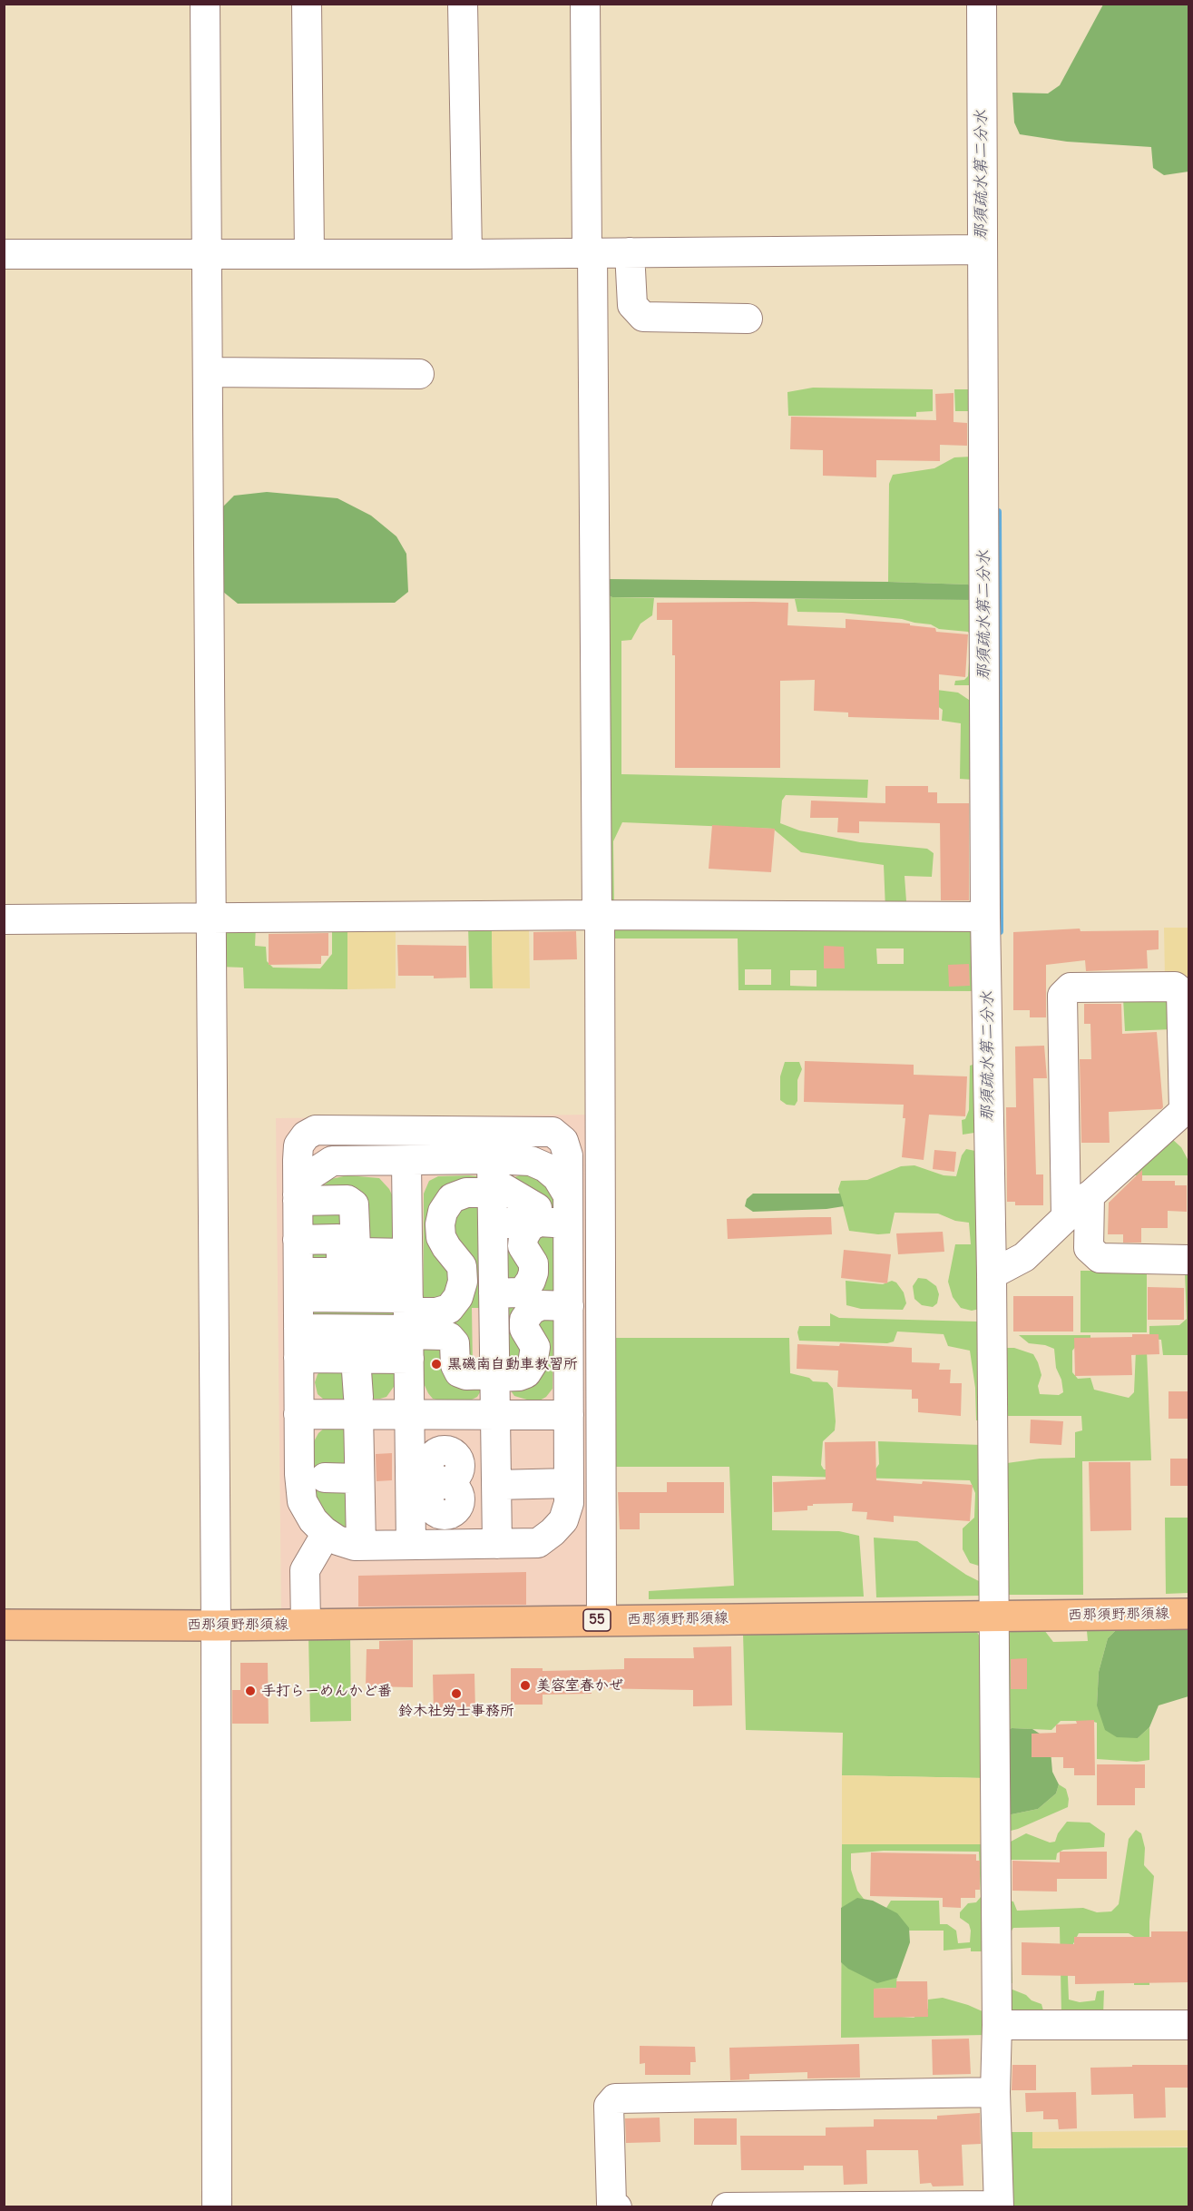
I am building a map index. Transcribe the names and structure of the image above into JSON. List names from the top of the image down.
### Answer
{
  "streets": {
    "main road": ["西那須野那須線", "55"]
  },
  "water": ["那須疏水第二分水"],
  "places": [
    "黒磯南自動車教習所",
    "美容室春かぜ",
    "手打らーめんかど番",
    "鈴木社労士事務所"
  ]
}
